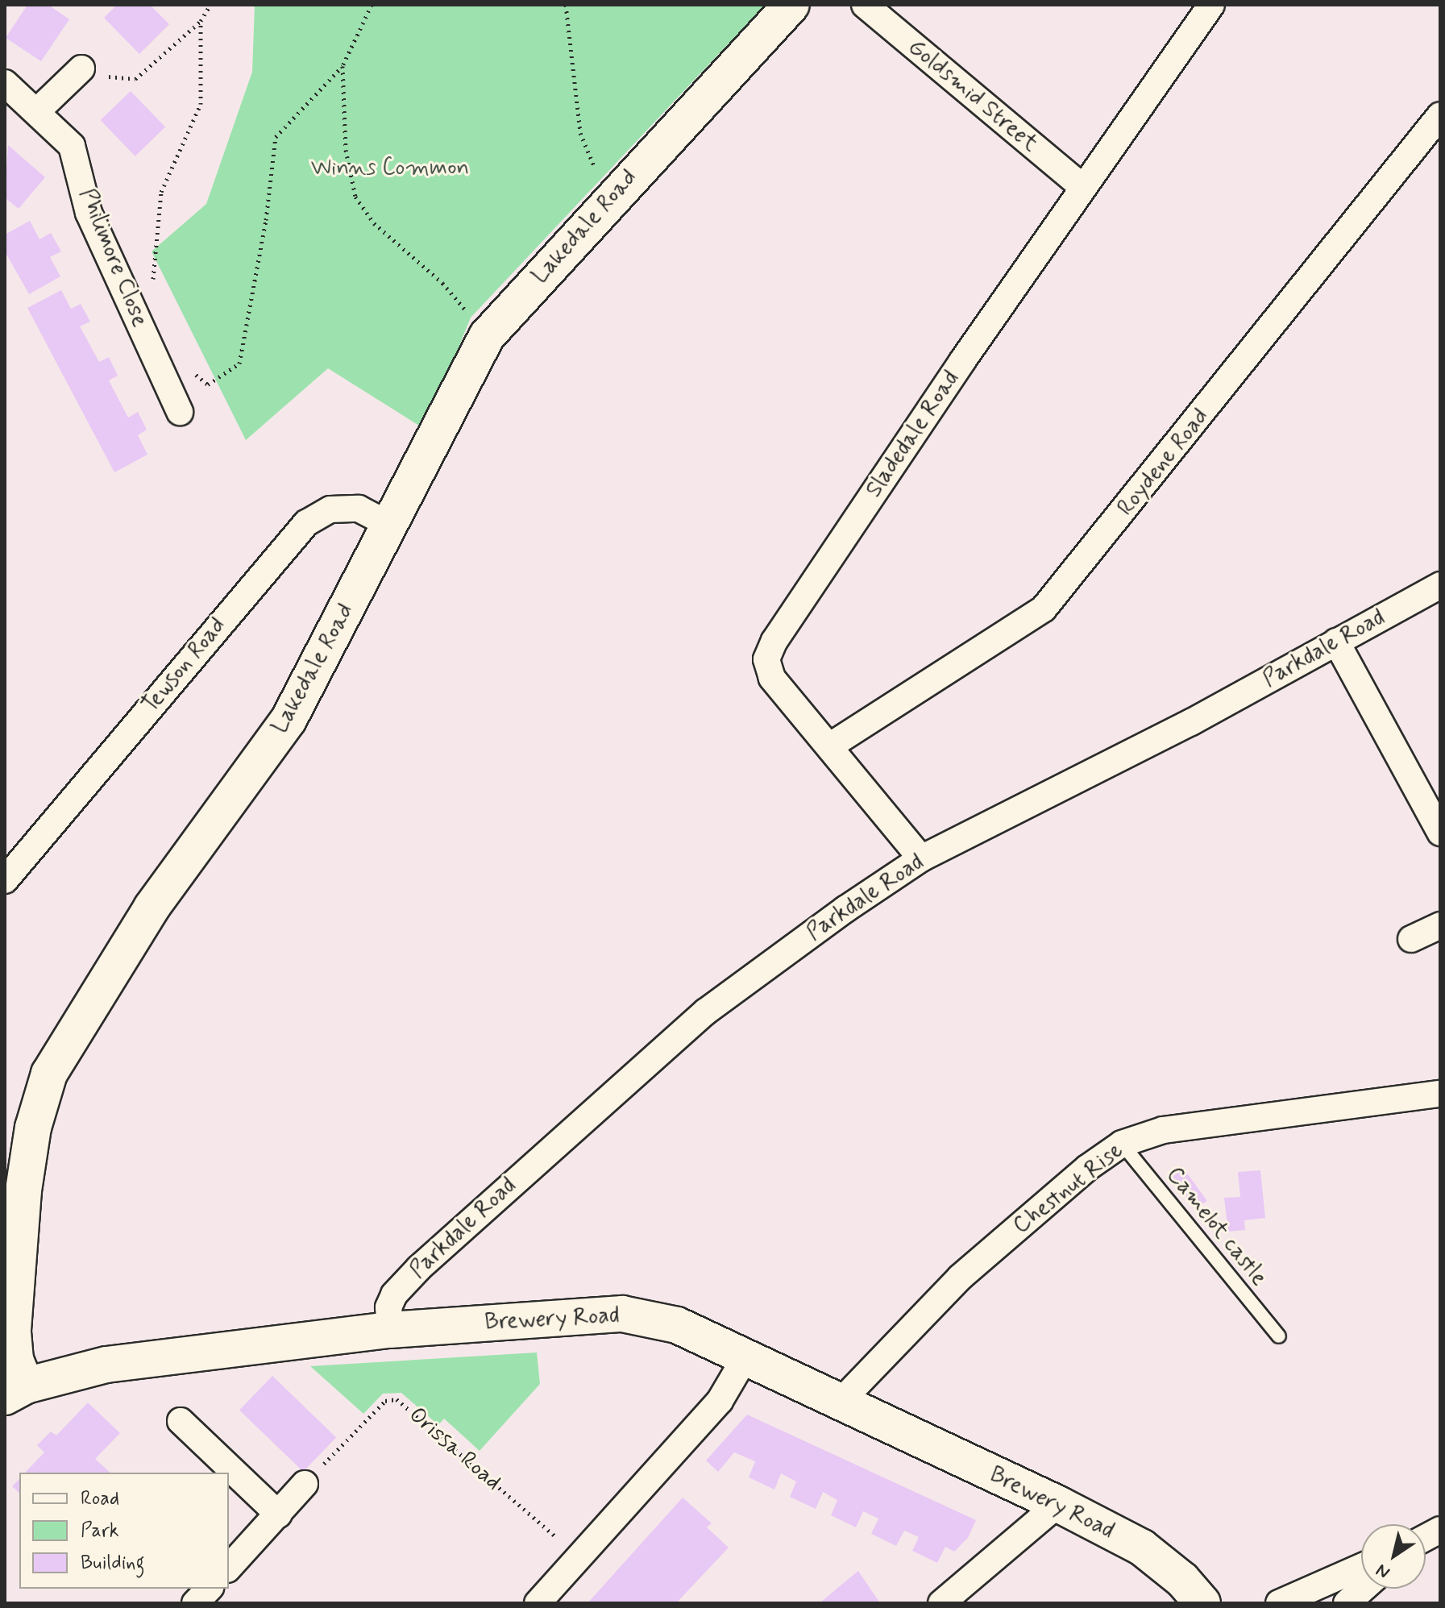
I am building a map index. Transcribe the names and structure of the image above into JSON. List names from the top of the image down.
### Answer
{
  "streets": {
    "street": [
      "Goldsmid Street",
      "Lakedale Road",
      "Philimore Close",
      "Sladedale Road",
      "Roydene Road",
      "Parkdale Road",
      "Tewson Road",
      "Chestnut Rise",
      "Brewery Road"
    ],
    "lane": ["Camelot castle"],
    "path": ["Orissa Road"]
  },
  "crossings": [
    ["Goldsmid Street", "Sladedale Road"],
    ["Lakedale Road", "Tewson Road"],
    ["Lakedale Road", "Brewery Road"],
    ["Sladedale Road", "Roydene Road"],
    ["Sladedale Road", "Parkdale Road"],
    ["Parkdale Road", "Brewery Road"],
    ["Chestnut Rise", "Camelot castle"],
    ["Chestnut Rise", "Brewery Road"]
  ],
  "parks": ["Winns Common"],
  "legend": ["Road", "Park", "Building"],
  "north": "bottom left"
}
